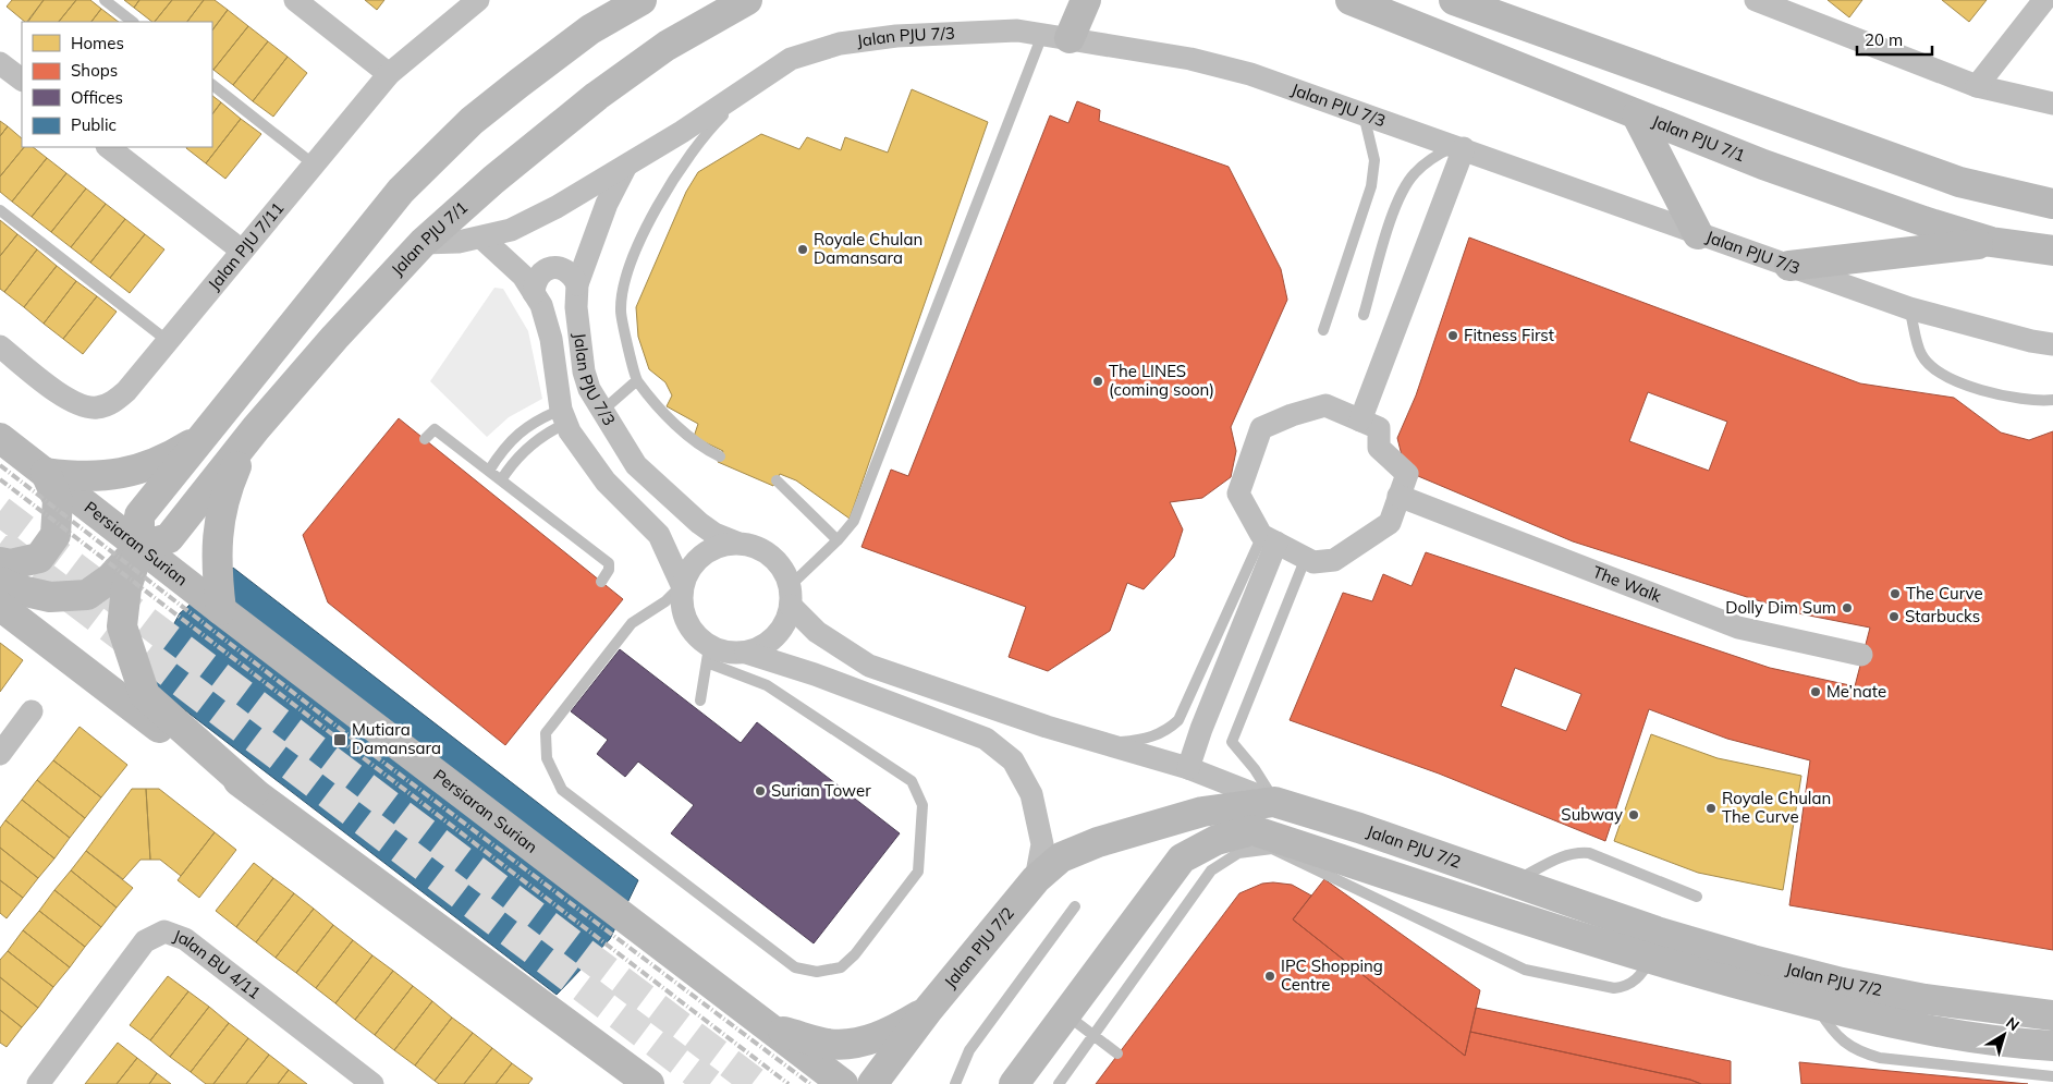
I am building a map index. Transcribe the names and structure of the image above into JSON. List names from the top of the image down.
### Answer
{
  "streets": {
    "street": [
      "Jalan PJU 7/3",
      "Jalan PJU 7/1",
      "Jalan PJU 7/11",
      "Persiaran Surian",
      "The Walk",
      "Jalan PJU 7/2",
      "Jalan BU 4/11"
    ]
  },
  "crossings": [
    ["Jalan PJU 7/3", "Jalan PJU 7/1"],
    ["Jalan PJU 7/1", "Persiaran Surian"]
  ],
  "places": {
    "other": [
      "Royale Chulan Damansara",
      "Fitness First",
      "The LINES (coming soon)",
      "The Curve",
      "Dolly Dim Sum",
      "Starbucks",
      "Me’nate",
      "Surian Tower",
      "Royale Chulan The Curve",
      "Subway",
      "IPC Shopping Centre"
    ],
    "transit": ["Mutiara Damansara"]
  },
  "legend": [
    "Homes",
    "Shops",
    "Offices",
    "Public"
  ],
  "scale_bar": "20 m",
  "north": "top right"
}
